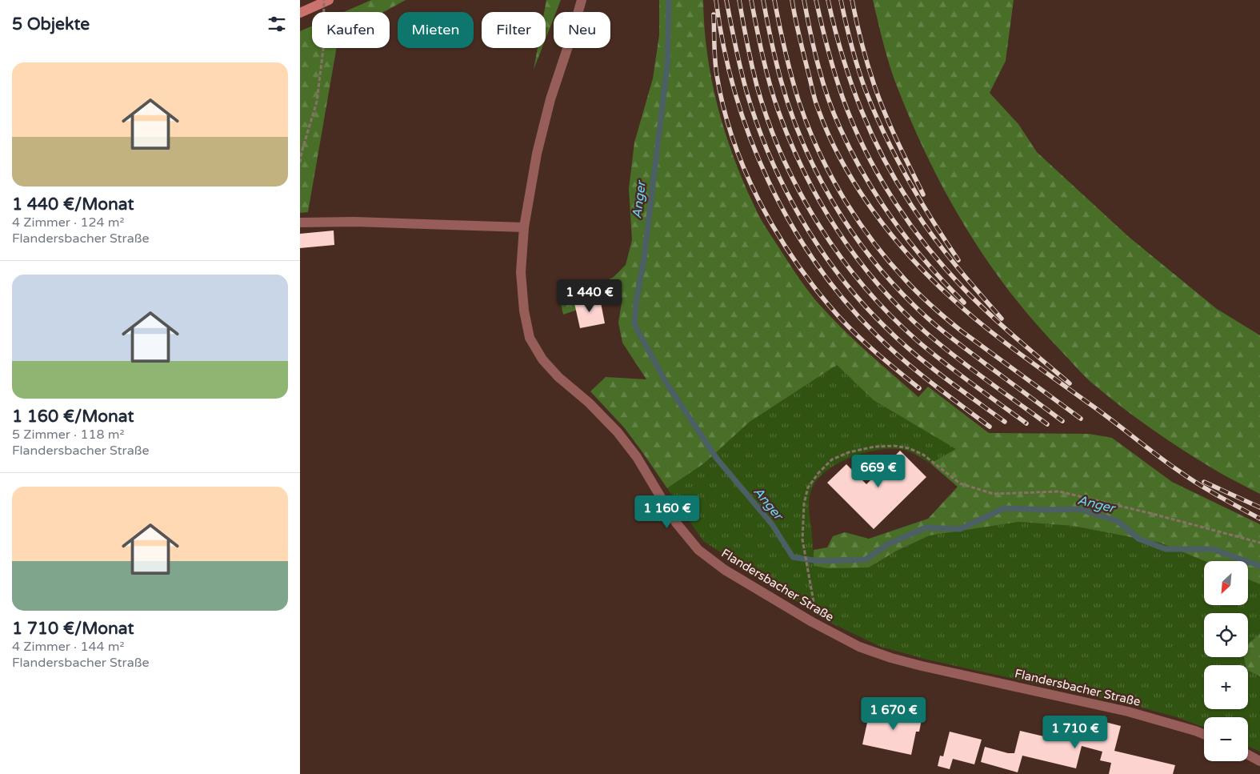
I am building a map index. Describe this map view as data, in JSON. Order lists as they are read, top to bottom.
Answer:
{
  "streets": {
    "street": ["Flandersbacher Straße"]
  },
  "water": ["Anger"],
  "north": "bottom left",
  "page": {
    "heading": "5 Objekte",
    "chip": [
      "Kaufen",
      "Mieten",
      "Filter",
      "Neu"
    ],
    "list": [
      {
        "name": "1 440 €/Monat",
        "note": "4 Zimmer · 124 m² · Flandersbacher Straße"
      },
      {
        "name": "1 160 €/Monat",
        "note": "5 Zimmer · 118 m² · Flandersbacher Straße"
      },
      {
        "name": "1 710 €/Monat",
        "note": "4 Zimmer · 144 m² · Flandersbacher Straße"
      }
    ],
    "price": [
      "1 440 €",
      "669 €",
      "1 160 €",
      "1 670 €",
      "1 710 €"
    ],
    "map_buttons": ["+", "−"]
  }
}
